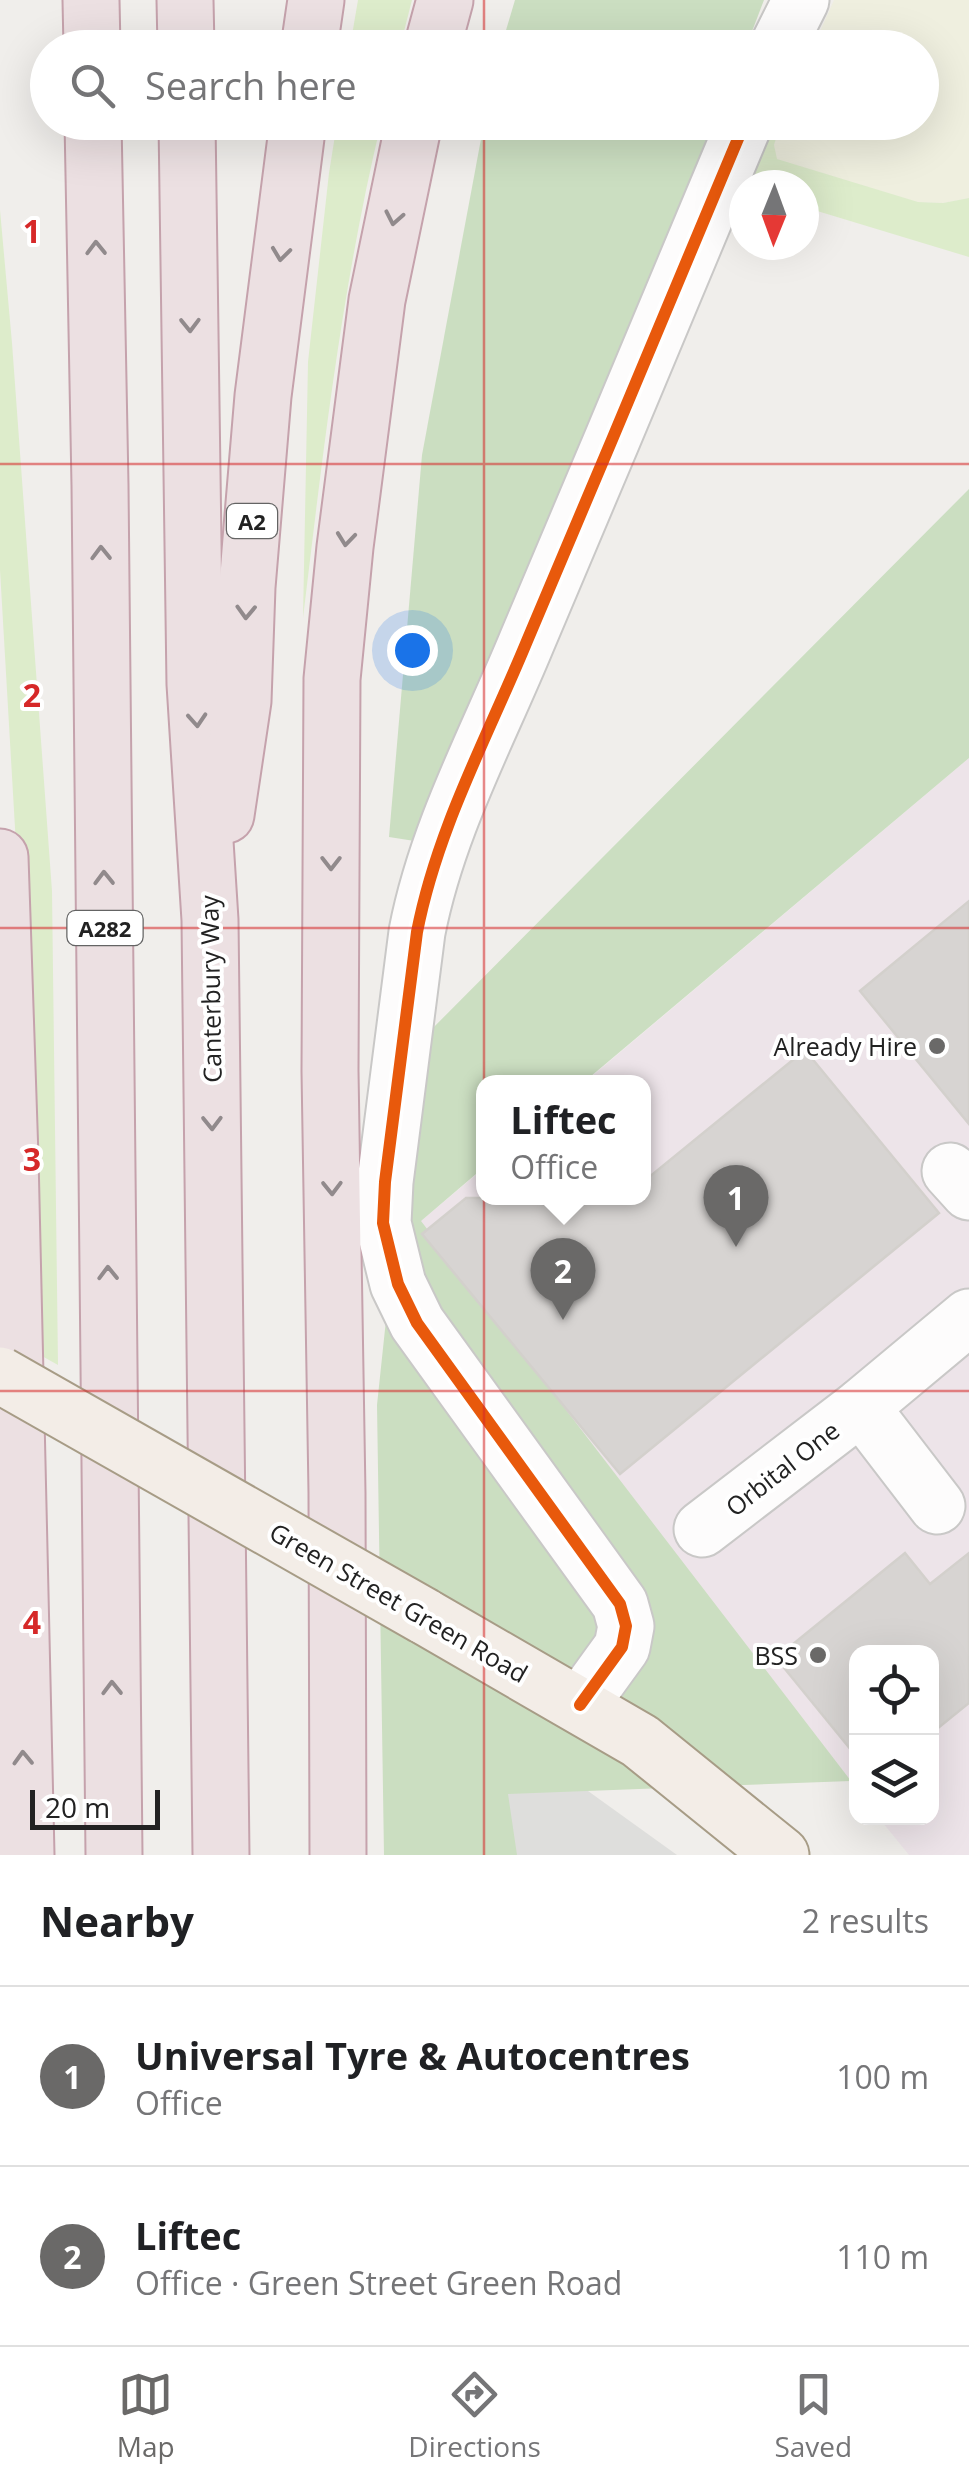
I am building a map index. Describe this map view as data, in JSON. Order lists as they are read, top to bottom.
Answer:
{
  "streets": {
    "highway": ["A2", "A282", "Canterbury Way"],
    "main road": ["Green Street Green Road"],
    "street": ["Orbital One"]
  },
  "crossings": [
    ["A2", "Canterbury Way"]
  ],
  "places": ["Already Hire", "BSS"],
  "scale_bar": "20 m",
  "north": "bottom",
  "page": {
    "search": "Search here",
    "popup": ["Liftec", "Office"],
    "pins": ["1", "2"],
    "scale": "20 m",
    "heading": ["Nearby", "2 results"],
    "list": [
      {
        "mark": "1",
        "name": "Universal Tyre & Autocentres",
        "note": "Office",
        "value": "100 m"
      },
      {
        "mark": "2",
        "name": "Liftec",
        "note": "Office · Green Street Green Road",
        "value": "110 m"
      }
    ],
    "nav": ["Map", "Directions", "Saved"]
  },
  "grid": {
    "rows": [
      "1",
      "2",
      "3",
      "4"
    ]
  }
}
